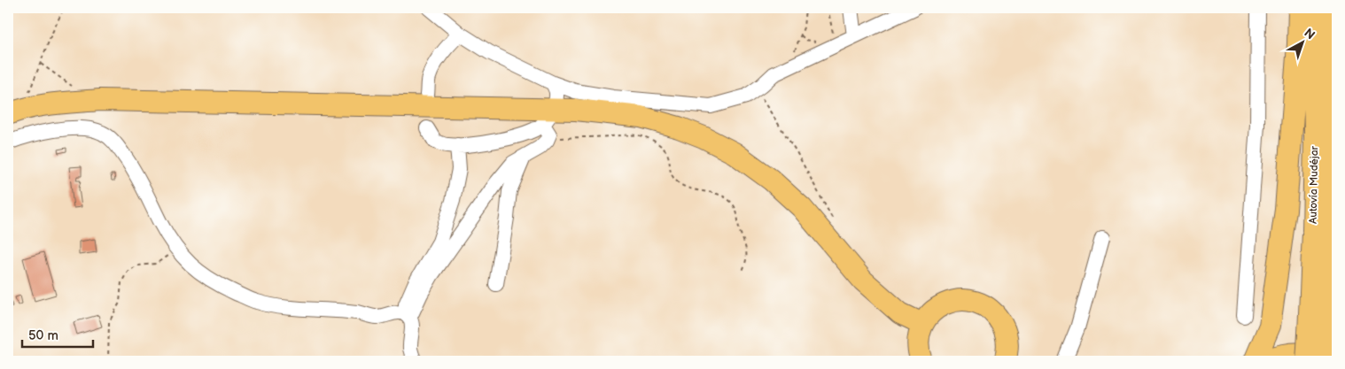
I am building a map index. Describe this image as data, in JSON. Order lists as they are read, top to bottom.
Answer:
{
  "streets": {
    "highway": ["Autovía Mudéjar"]
  },
  "scale_bar": "50 m",
  "north": "top right"
}
